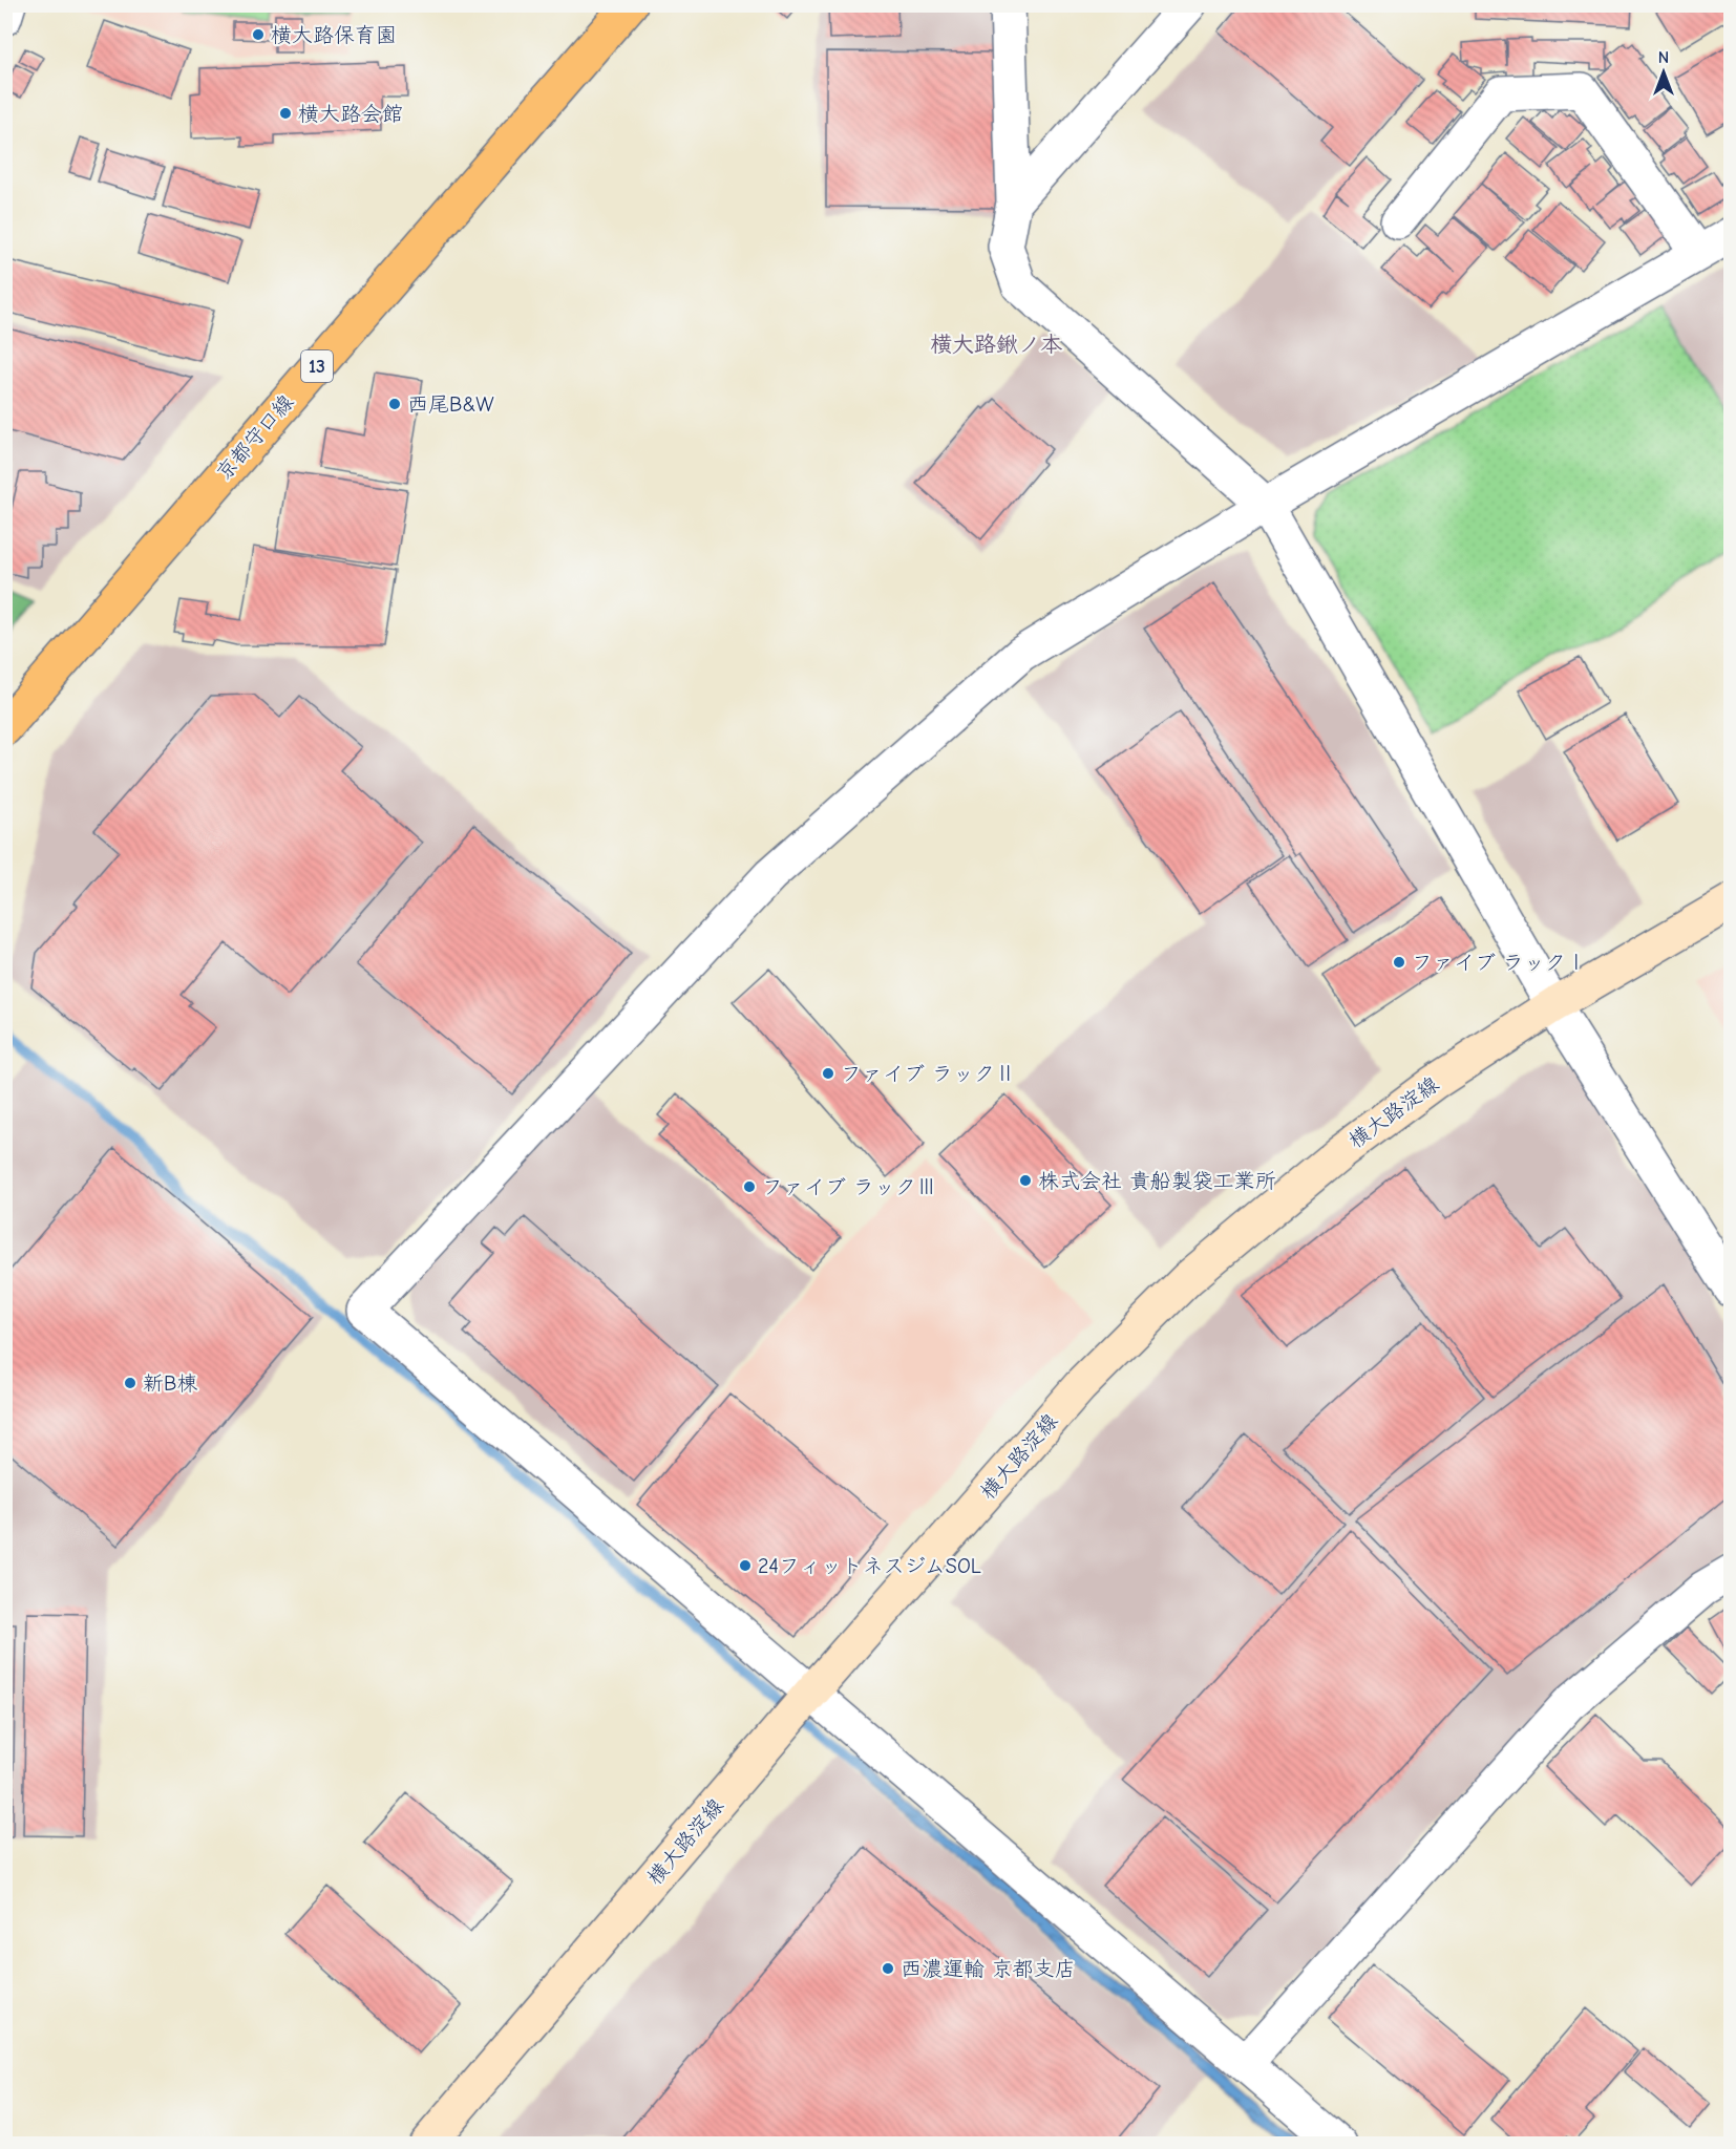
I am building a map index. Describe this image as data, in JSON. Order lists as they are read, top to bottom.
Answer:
{
  "streets": {
    "main road": ["13", "京都守口線"],
    "street": ["横大路淀線"]
  },
  "districts": ["横大路鍬ノ本"],
  "places": [
    "横大路保育園",
    "横大路会館",
    "西尾B&W",
    "ファイブ ラックⅠ",
    "ファイブ ラックⅡ",
    "株式会社 貴船製袋工業所",
    "ファイブ ラックⅢ",
    "新B棟",
    "24フィットネスジムSOL",
    "西濃運輸 京都支店"
  ],
  "north": "top"
}
